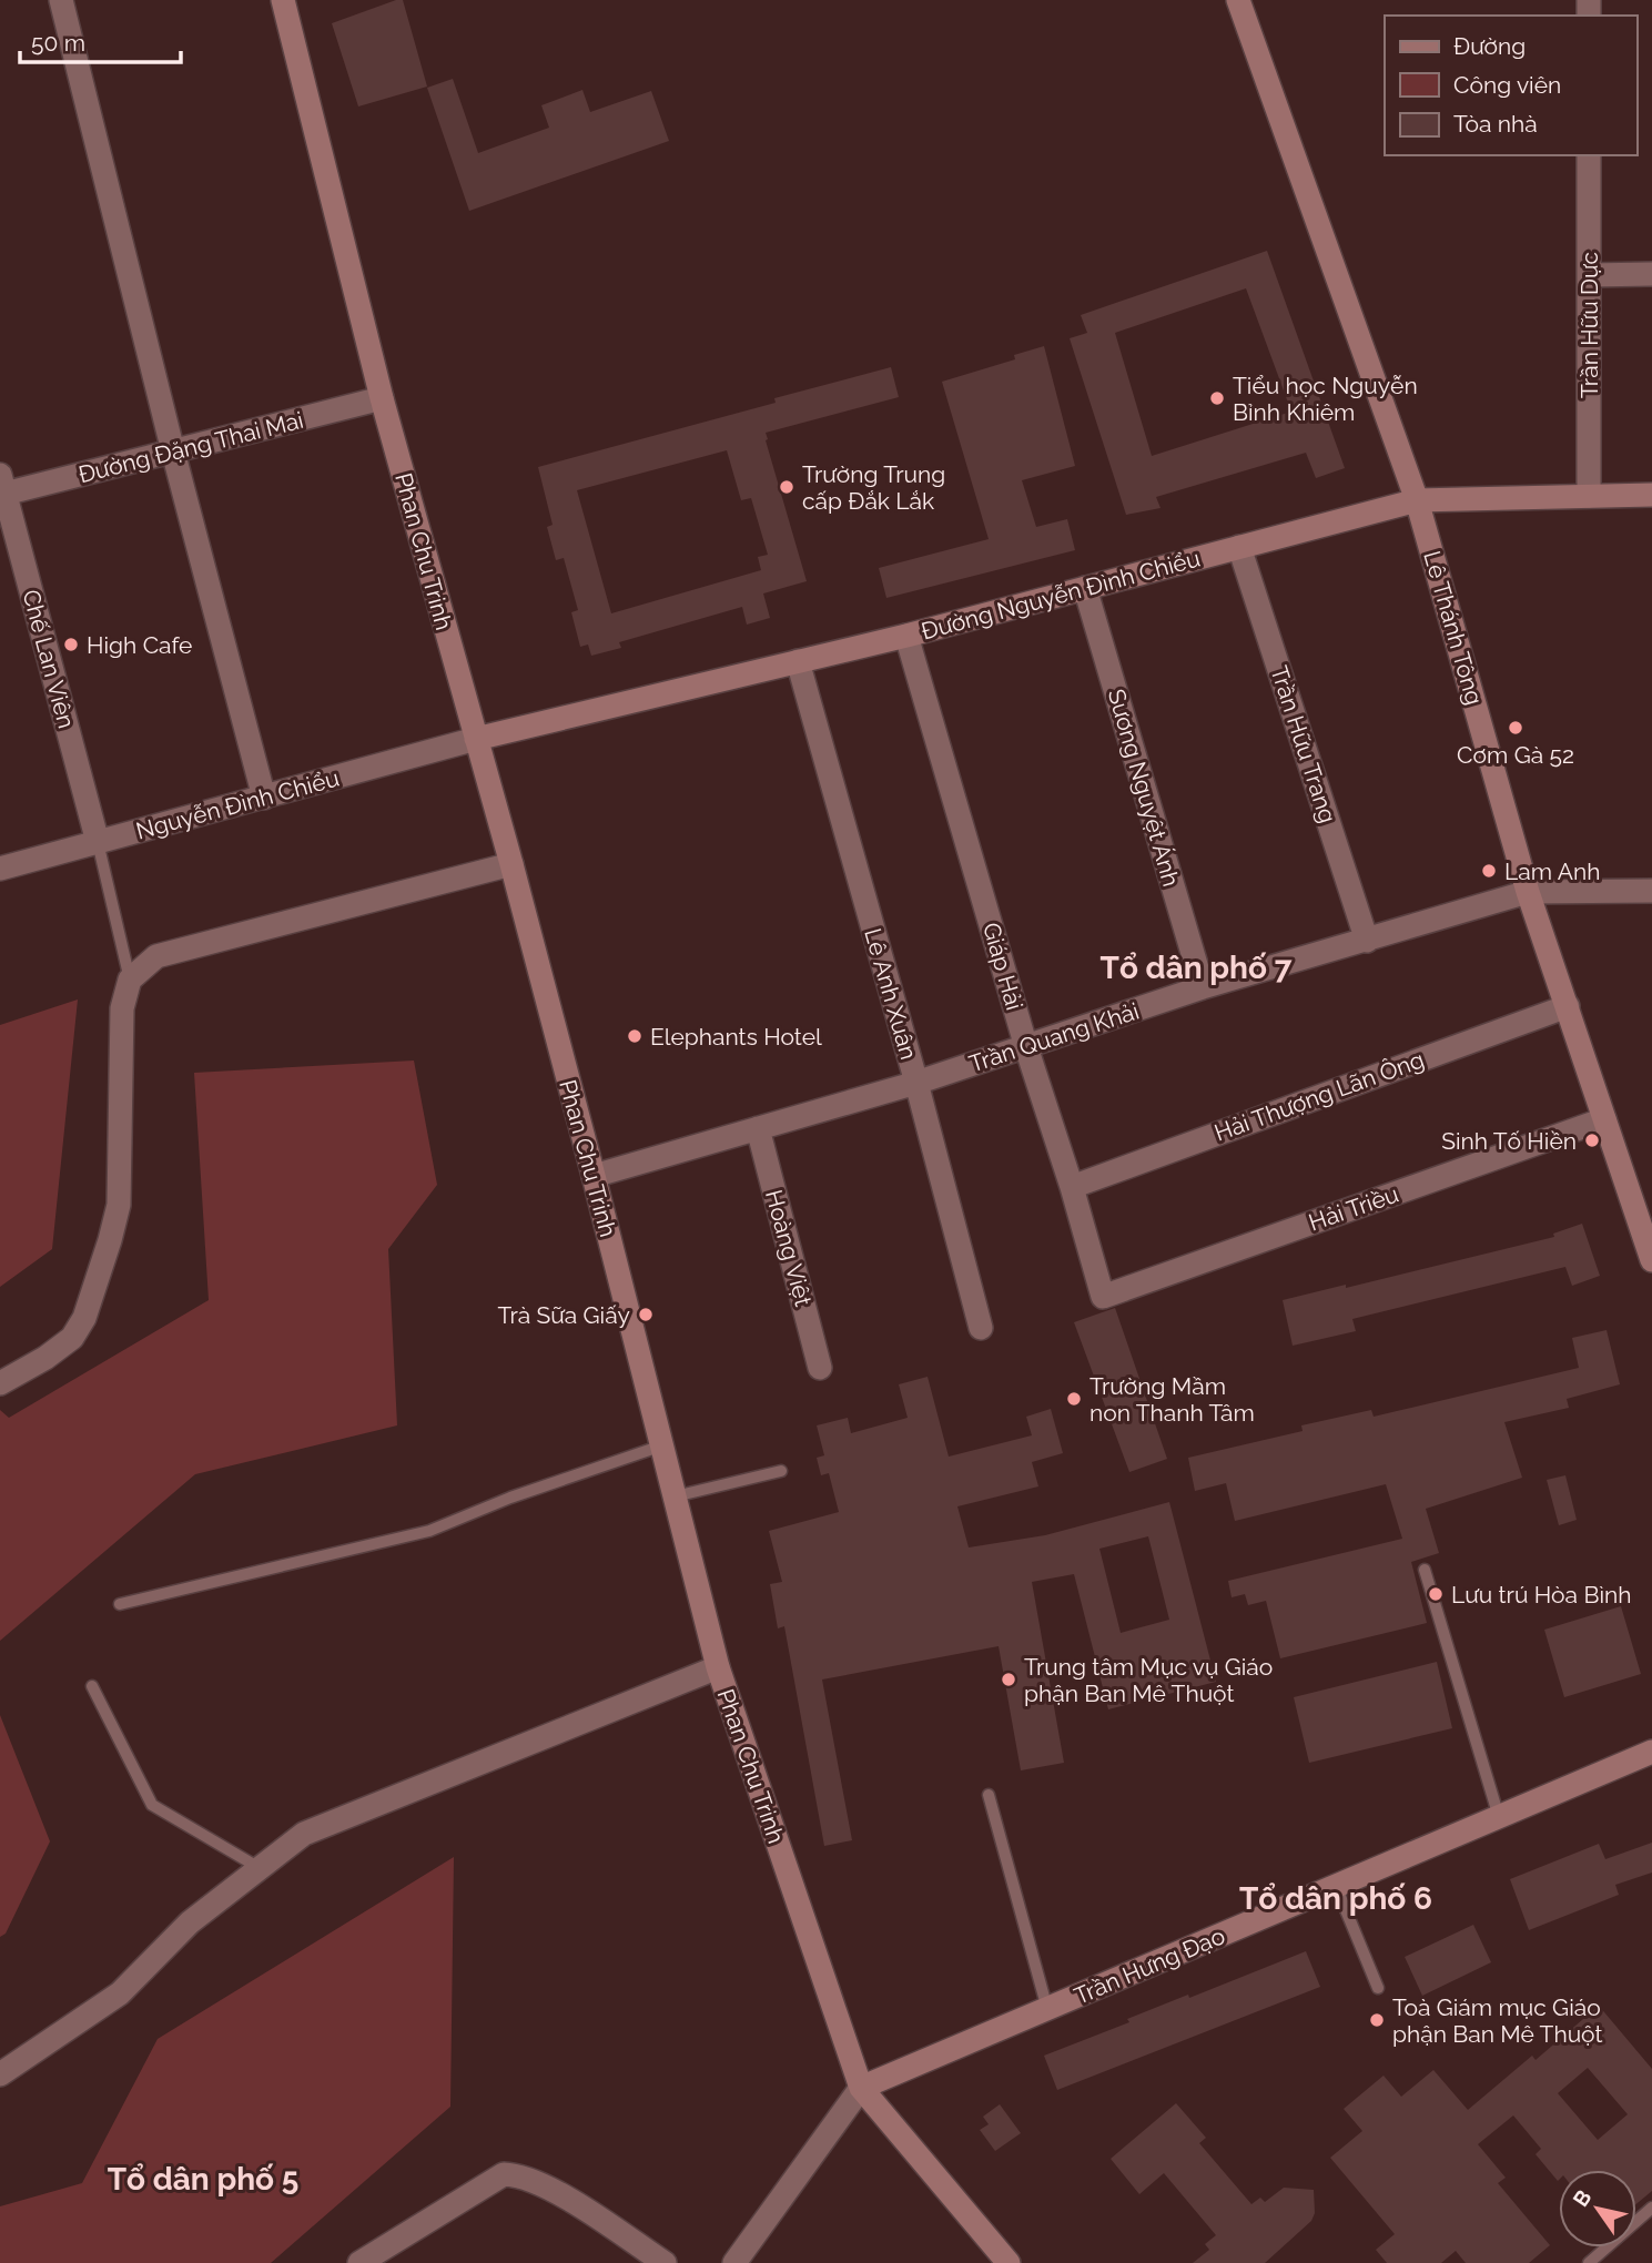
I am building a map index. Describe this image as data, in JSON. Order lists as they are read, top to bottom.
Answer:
{
  "streets": {
    "main road": [
      "Phan Chu Trinh",
      "Đường Nguyễn Đình Chiểu",
      "Lê Thánh Tông",
      "Trần Hưng Đạo"
    ],
    "street": [
      "Trần Hữu Dực",
      "Đường Đặng Thai Mai",
      "Chế Lan Viên",
      "Trần Hữu Trang",
      "Sương Nguyệt Ánh",
      "Nguyễn Đình Chiểu",
      "Giáp Hải",
      "Lê Anh Xuân",
      "Trần Quang Khải",
      "Hải Thượng Lãn Ông",
      "Hải Triều",
      "Hoàng Việt"
    ]
  },
  "crossings": [
    ["Trần Hữu Dực", "Đường Nguyễn Đình Chiểu"],
    ["Đường Đặng Thai Mai", "Phan Chu Trinh"],
    ["Đường Đặng Thai Mai", "Chế Lan Viên"],
    ["Phan Chu Trinh", "Đường Nguyễn Đình Chiểu"],
    ["Phan Chu Trinh", "Nguyễn Đình Chiểu"],
    ["Phan Chu Trinh", "Trần Quang Khải"],
    ["Phan Chu Trinh", "Trần Hưng Đạo"],
    ["Đường Nguyễn Đình Chiểu", "Lê Thánh Tông"],
    ["Đường Nguyễn Đình Chiểu", "Trần Hữu Trang"],
    ["Đường Nguyễn Đình Chiểu", "Sương Nguyệt Ánh"],
    ["Đường Nguyễn Đình Chiểu", "Nguyễn Đình Chiểu"],
    ["Đường Nguyễn Đình Chiểu", "Giáp Hải"],
    ["Đường Nguyễn Đình Chiểu", "Lê Anh Xuân"],
    ["Lê Thánh Tông", "Trần Quang Khải"],
    ["Lê Thánh Tông", "Hải Thượng Lãn Ông"],
    ["Lê Thánh Tông", "Hải Triều"],
    ["Chế Lan Viên", "Nguyễn Đình Chiểu"],
    ["Trần Hữu Trang", "Trần Quang Khải"],
    ["Sương Nguyệt Ánh", "Trần Quang Khải"],
    ["Giáp Hải", "Trần Quang Khải"],
    ["Giáp Hải", "Hải Thượng Lãn Ông"],
    ["Giáp Hải", "Hải Triều"],
    ["Lê Anh Xuân", "Trần Quang Khải"],
    ["Trần Quang Khải", "Hoàng Việt"]
  ],
  "districts": ["Tổ dân phố 7", "Tổ dân phố 6", "Tổ dân phố 5"],
  "places": [
    "Tiểu học Nguyễn Bỉnh Khiêm",
    "Trường Trung cấp Đắk Lắk",
    "High Cafe",
    "Cơm Gà 52",
    "Lam Anh",
    "Elephants Hotel",
    "Sinh Tố Hiền",
    "Trà Sữa Giấy",
    "Trường Mầm non Thanh Tâm",
    "Lưu trú Hòa Bình",
    "Trung tâm Mục vụ Giáo phận Ban Mê Thuột",
    "Toà Giám mục Giáo phận Ban Mê Thuột"
  ],
  "legend": ["Đường", "Công viên", "Tòa nhà"],
  "scale_bar": "50 m",
  "north": "top left"
}
